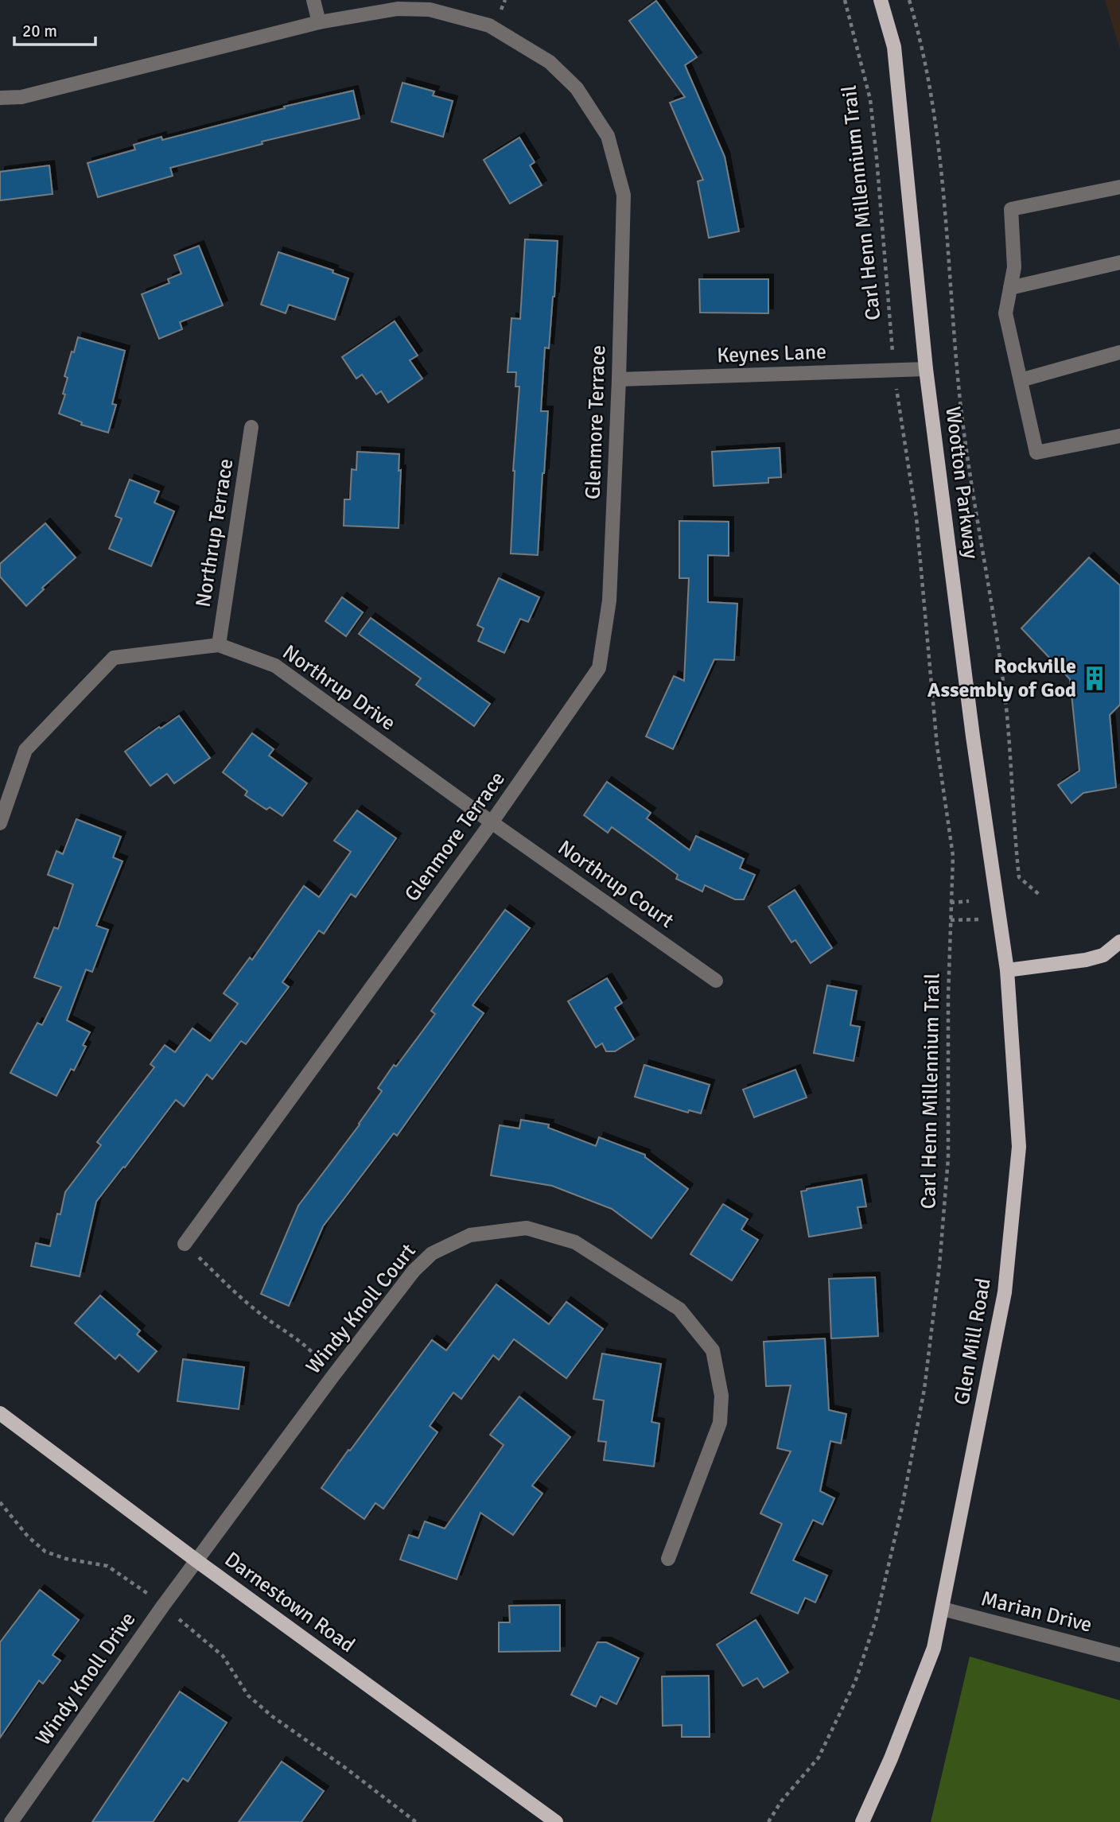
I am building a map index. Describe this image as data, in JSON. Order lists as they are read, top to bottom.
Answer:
{
  "streets": {
    "main road": ["Wootton Parkway", "Glen Mill Road", "Darnestown Road"],
    "street": [
      "Keynes Lane",
      "Glenmore Terrace",
      "Northrup Terrace",
      "Northrup Drive",
      "Northrup Court",
      "Windy Knoll Court",
      "Marian Drive",
      "Windy Knoll Drive"
    ],
    "path": ["Carl Henn Millennium Trail"]
  },
  "crossings": [
    ["Keynes Lane", "Glenmore Terrace"],
    ["Keynes Lane", "Wootton Parkway"],
    ["Glenmore Terrace", "Northrup Drive"],
    ["Glenmore Terrace", "Northrup Court"],
    ["Wootton Parkway", "Glen Mill Road"],
    ["Northrup Terrace", "Northrup Drive"],
    ["Northrup Drive", "Northrup Court"],
    ["Windy Knoll Court", "Darnestown Road"],
    ["Windy Knoll Court", "Windy Knoll Drive"],
    ["Glen Mill Road", "Marian Drive"],
    ["Darnestown Road", "Windy Knoll Drive"]
  ],
  "places": {
    "building": ["Rockville Assembly of God"]
  },
  "scale_bar": "20 m"
}
